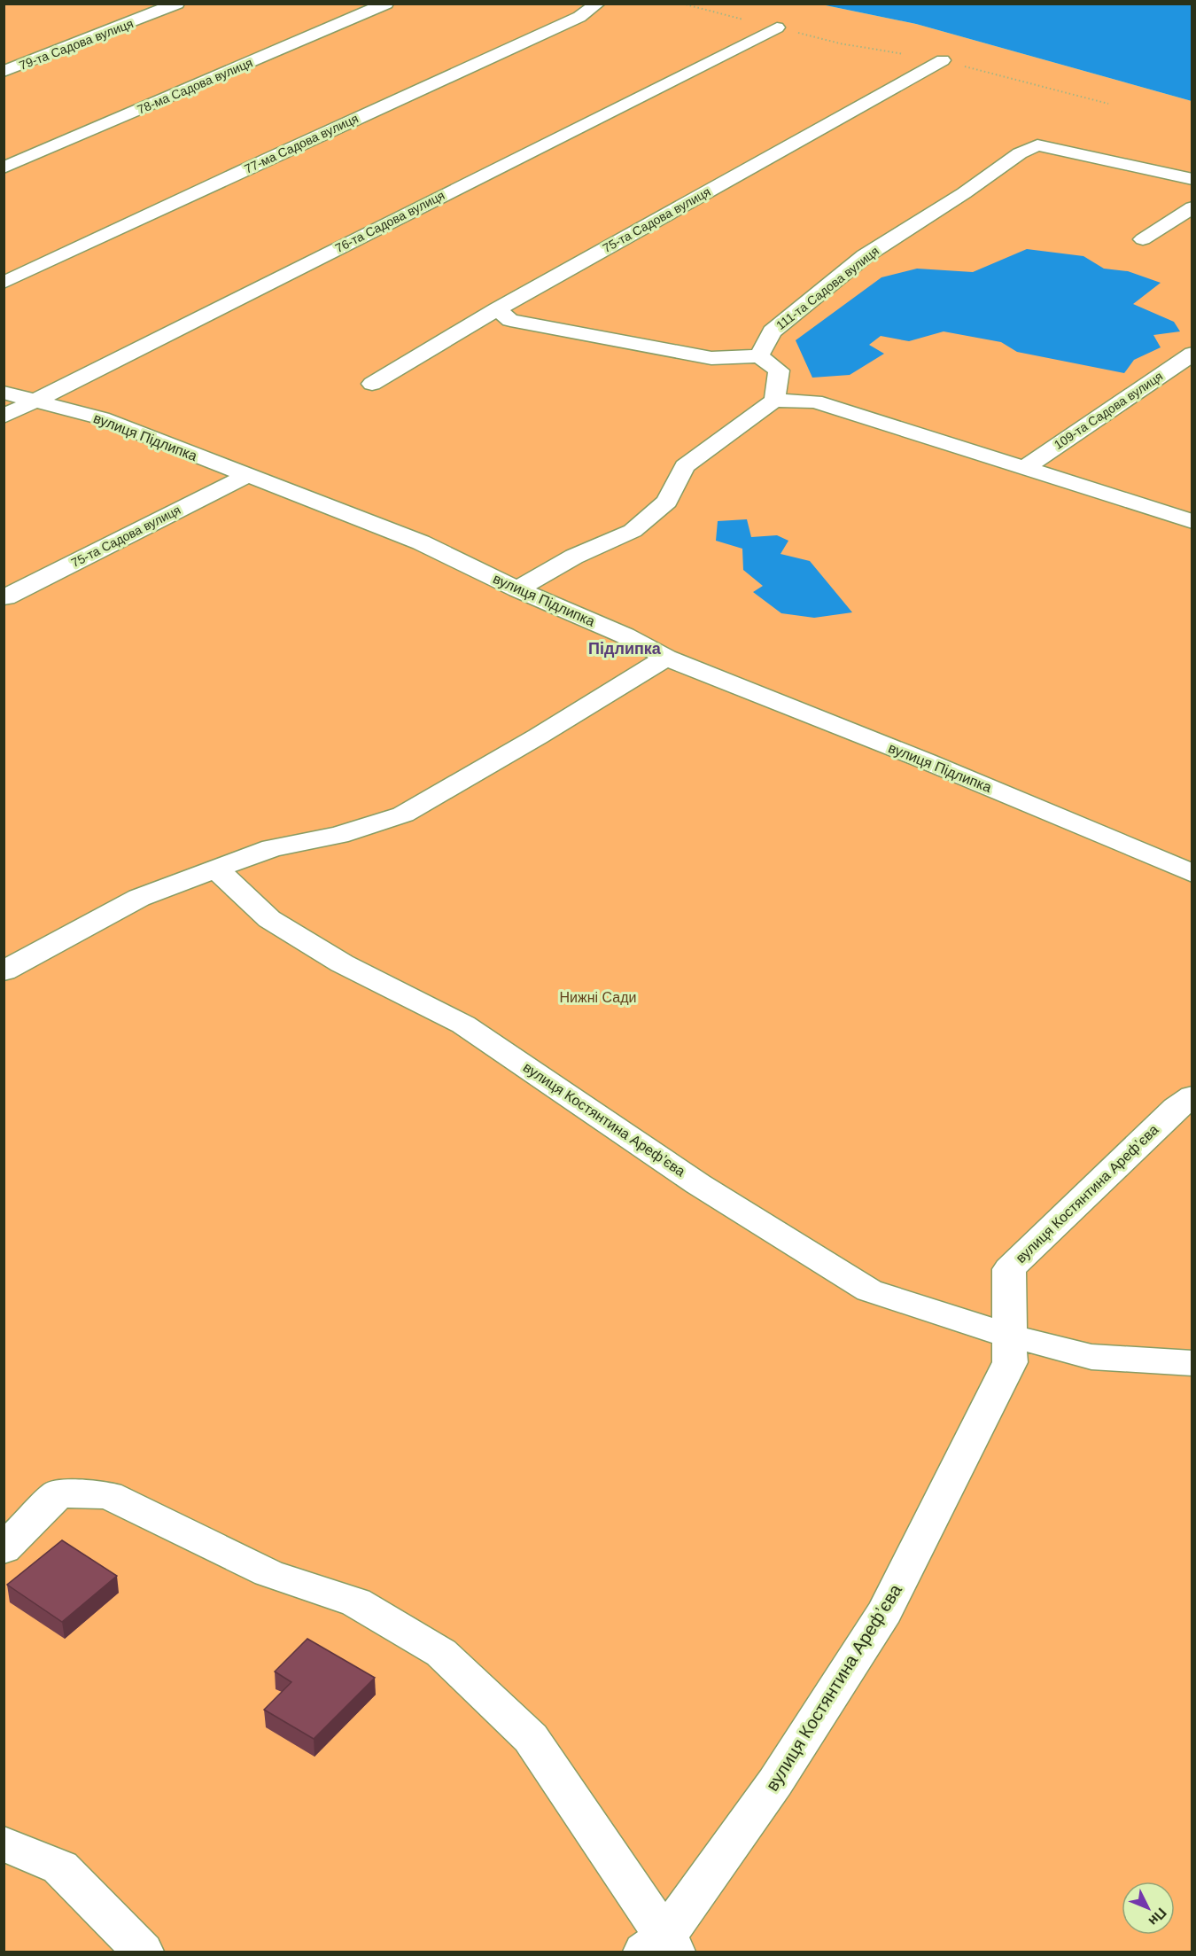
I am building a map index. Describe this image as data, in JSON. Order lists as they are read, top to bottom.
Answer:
{
  "streets": {
    "street": [
      "79-та Садова вулиця",
      "78-ма Садова вулиця",
      "77-ма Садова вулиця",
      "75-та Садова вулиця",
      "76-та Садова вулиця",
      "111-та Садова вулиця",
      "109-та Садова вулиця",
      "вулиця Підлипка",
      "вулиця Костянтина Арефʼєва"
    ]
  },
  "crossings": [
    ["75-та Садова вулиця", "вулиця Підлипка"],
    ["76-та Садова вулиця", "вулиця Підлипка"]
  ],
  "districts": ["Підлипка"],
  "parks": ["Нижні Сади"],
  "north": "bottom right"
}
